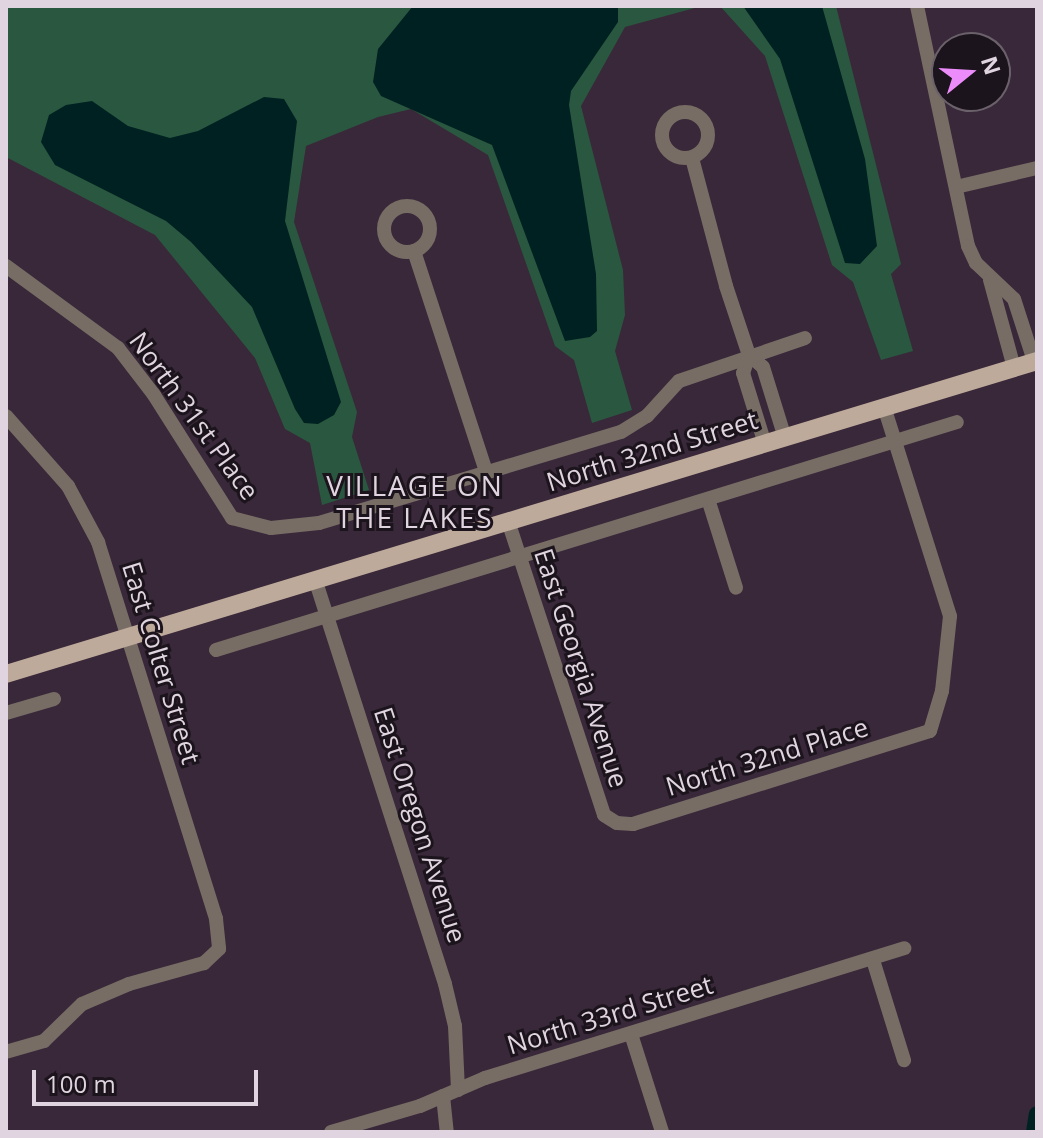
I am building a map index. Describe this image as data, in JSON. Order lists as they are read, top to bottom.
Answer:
{
  "streets": {
    "main road": ["North 32nd Street"],
    "street": [
      "North 31st Place",
      "East Colter Street",
      "East Georgia Avenue",
      "North 32nd Place",
      "East Oregon Avenue",
      "North 33rd Street"
    ]
  },
  "crossings": [
    ["North 32nd Street", "East Colter Street"],
    ["North 32nd Street", "East Georgia Avenue"],
    ["North 32nd Street", "East Oregon Avenue"],
    ["East Georgia Avenue", "North 32nd Place"],
    ["East Oregon Avenue", "North 33rd Street"]
  ],
  "districts": ["VILLAGE ON THE LAKES"],
  "scale_bar": "100 m",
  "north": "right"
}
